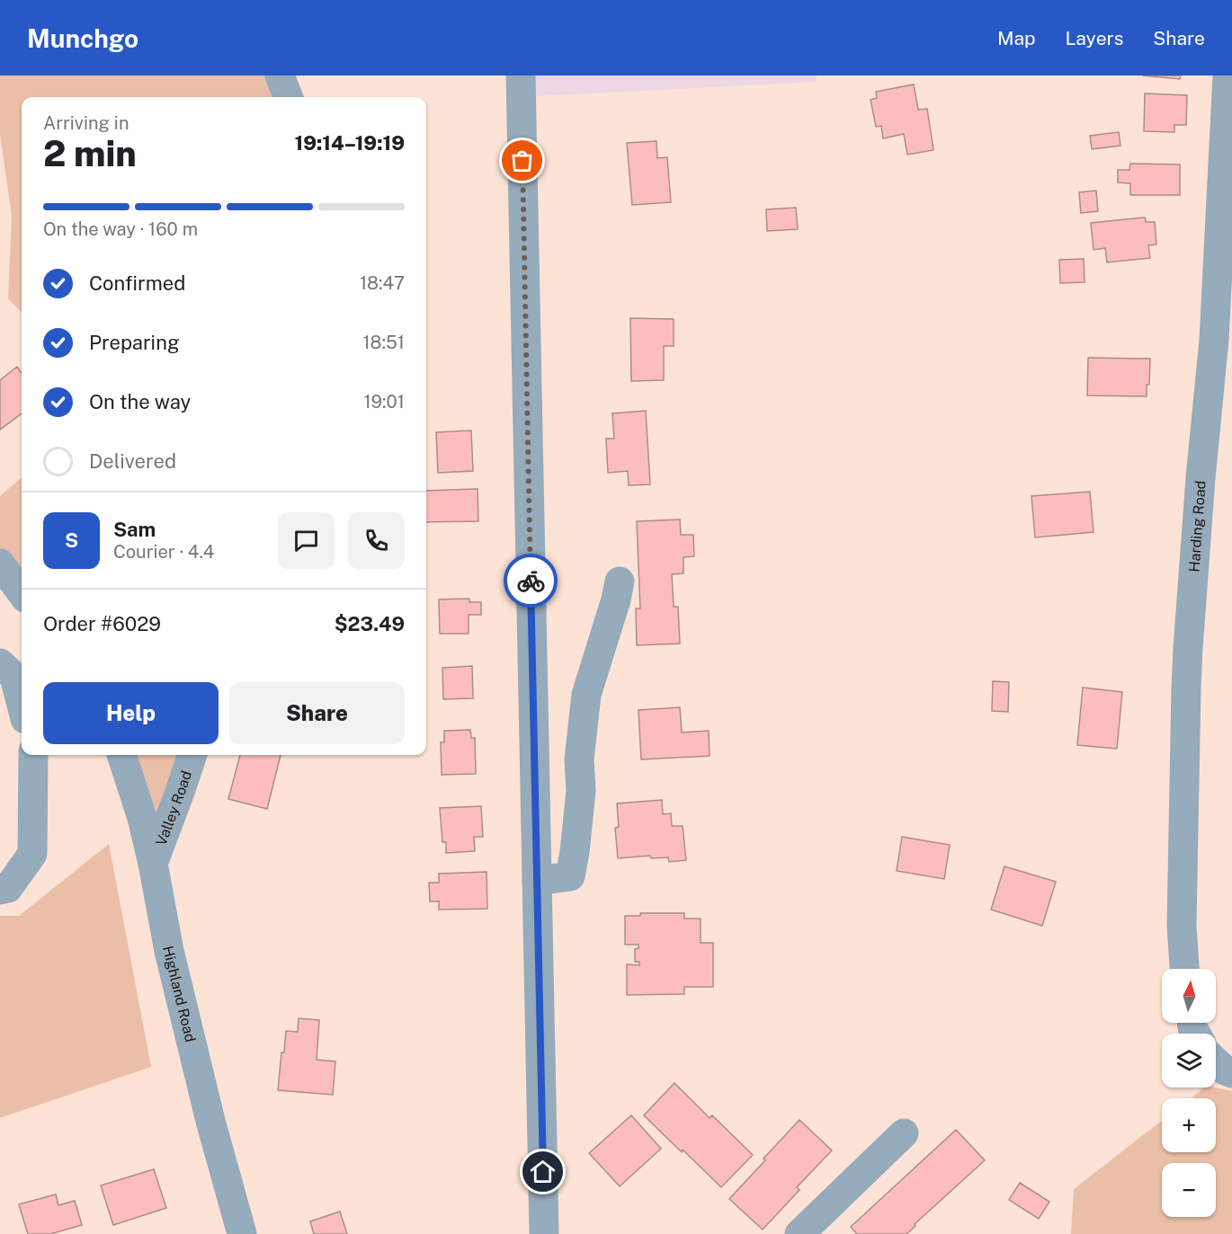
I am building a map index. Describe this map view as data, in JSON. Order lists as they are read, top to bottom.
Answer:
{
  "streets": {
    "street": ["Harding Road", "Valley Road", "Highland Road"]
  },
  "crossings": [
    ["Valley Road", "Highland Road"]
  ],
  "north": "top",
  "page": {
    "header": "Munchgo",
    "nav": ["Map", "Layers", "Share"],
    "heading": ["2 min", "Arriving in", "19:14–19:19"],
    "panel": [
      "Sam",
      "Courier · 4.4",
      "Order #6029",
      "$23.49"
    ],
    "bar": "On the way · 160 m",
    "list": [
      ["Confirmed", "18:47"],
      ["Preparing", "18:51"],
      ["On the way", "19:01"],
      "Delivered"
    ],
    "round": "S",
    "buttons": ["Help", "Share"],
    "map_buttons": ["+", "−"]
  }
}
